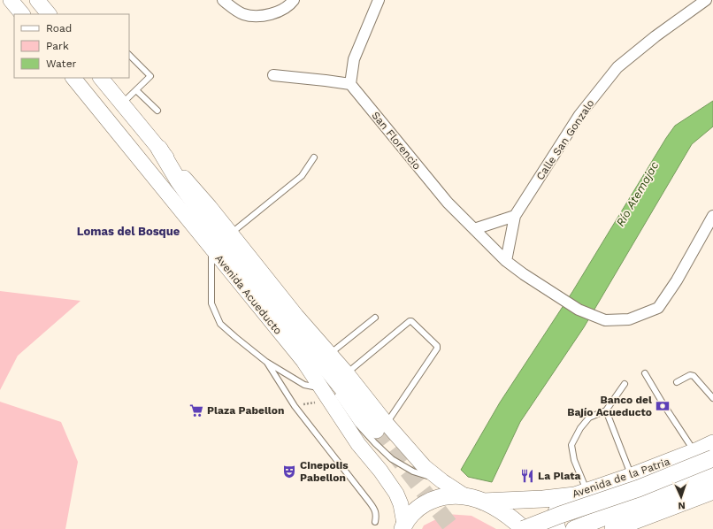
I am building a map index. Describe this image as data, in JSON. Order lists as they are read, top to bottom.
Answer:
{
  "streets": {
    "main road": ["Avenida Acueducto", "Avenida de la Patria"],
    "street": ["Calle San Gonzalo", "San Florencio"]
  },
  "crossings": [
    ["Calle San Gonzalo", "San Florencio"]
  ],
  "districts": ["Lomas del Bosque"],
  "water": ["Río Atemajac"],
  "places": {
    "bank": ["Banco del Bajío Acueducto"],
    "supermarket": ["Plaza Pabellon"],
    "theatre": ["Cinepolis Pabellon"],
    "restaurant": ["La Plata"]
  },
  "legend": ["Road", "Park", "Water"],
  "north": "bottom"
}
